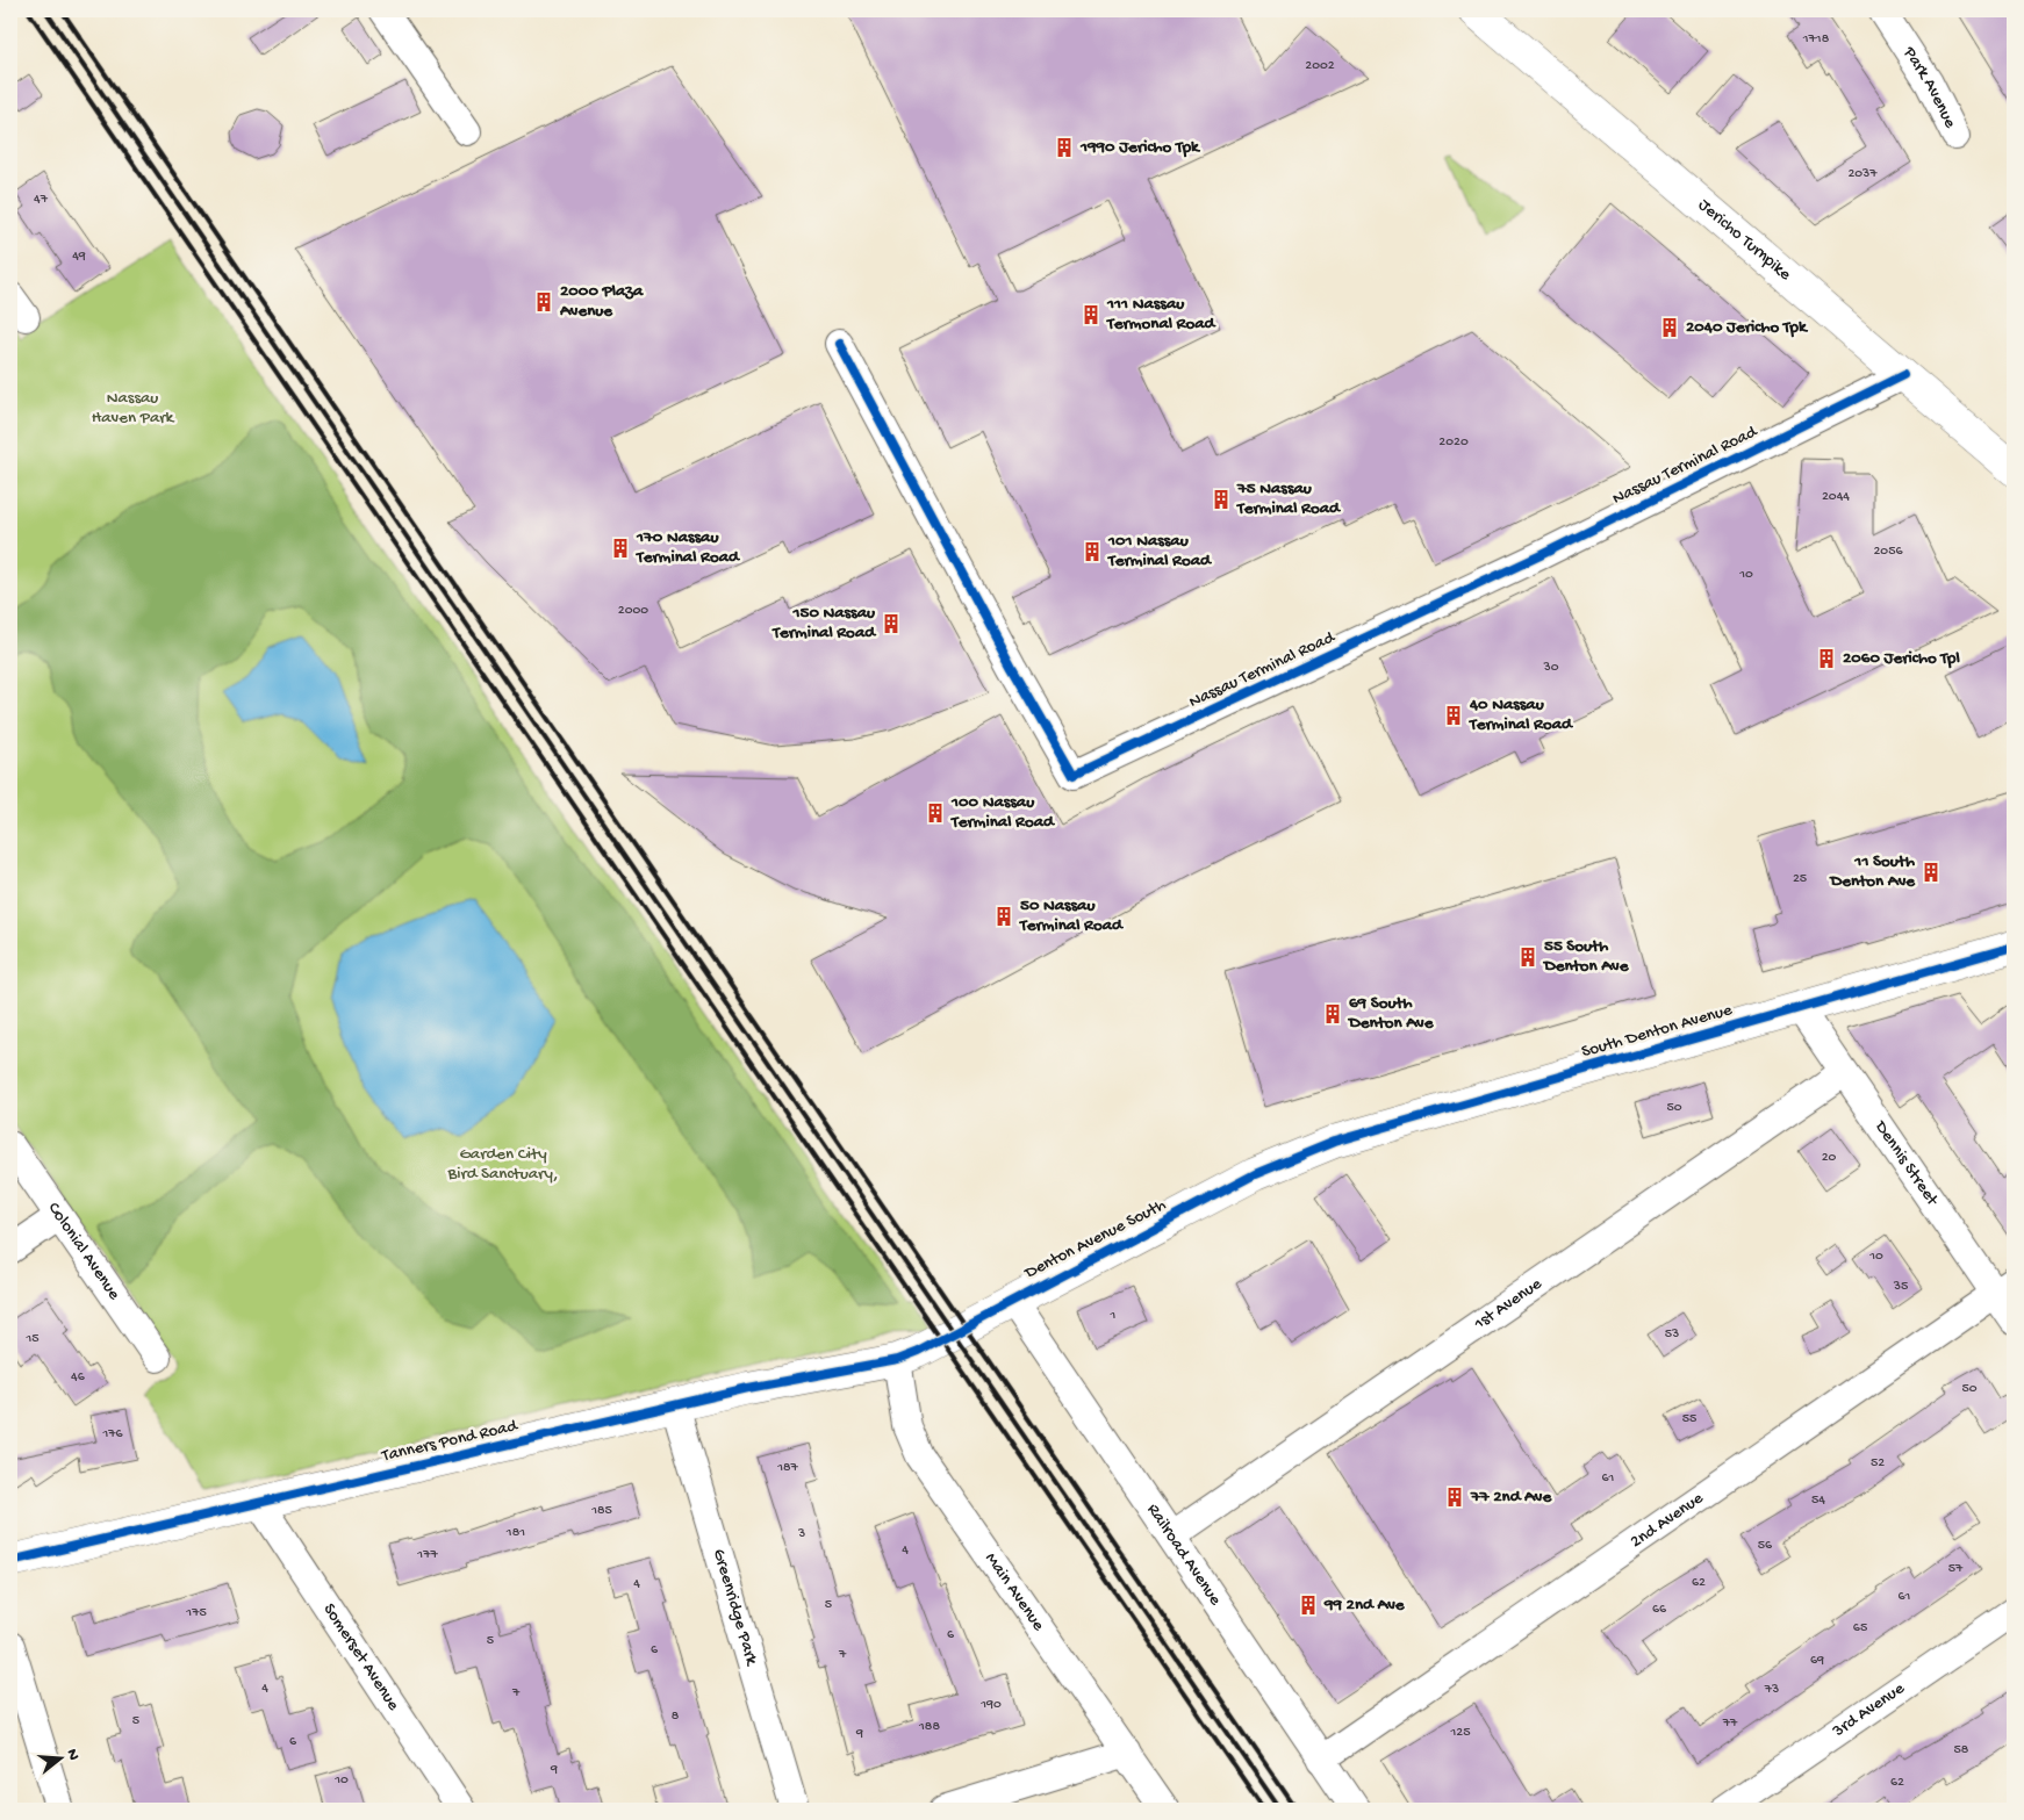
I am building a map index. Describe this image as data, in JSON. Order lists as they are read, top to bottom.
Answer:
{
  "streets": {
    "street": [
      "Park Avenue",
      "Jericho Turnpike",
      "Nassau Terminal Road",
      "South Denton Avenue",
      "Dennis Street",
      "Denton Avenue South",
      "Colonial Avenue",
      "1st Avenue",
      "Tanners Pond Road",
      "2nd Avenue",
      "Railroad Avenue",
      "Main Avenue",
      "Greenridge Park",
      "Somerset Avenue",
      "3rd Avenue"
    ]
  },
  "crossings": [
    ["Jericho Turnpike", "Nassau Terminal Road"],
    ["South Denton Avenue", "Dennis Street"],
    ["South Denton Avenue", "Denton Avenue South"],
    ["Dennis Street", "1st Avenue"],
    ["Dennis Street", "2nd Avenue"],
    ["Denton Avenue South", "Tanners Pond Road"],
    ["Denton Avenue South", "Railroad Avenue"],
    ["Denton Avenue South", "Main Avenue"],
    ["1st Avenue", "Railroad Avenue"],
    ["Tanners Pond Road", "Main Avenue"],
    ["Tanners Pond Road", "Greenridge Park"],
    ["Tanners Pond Road", "Somerset Avenue"],
    ["2nd Avenue", "Railroad Avenue"]
  ],
  "parks": ["Nassau Haven Park", "Garden City Bird Sanctuary,"],
  "places": {
    "building": [
      "1990 Jericho Tpk",
      "2000 Plaza Avenue",
      "111 Nassau Termonal Road",
      "2040 Jericho Tpk",
      "75 Nassau Terminal Road",
      "170 Nassau Terminal Road",
      "101 Nassau Terminal Road",
      "150 Nassau Terminal Road",
      "2060 Jericho Tpl",
      "40 Nassau Terminal Road",
      "100 Nassau Terminal Road",
      "11 South Denton Ave",
      "50 Nassau Terminal Road",
      "55 South Denton Ave",
      "69 South Denton Ave",
      "77 2nd Ave",
      "99 2nd Ave"
    ]
  },
  "house_numbers": [
    "1718",
    "2002",
    "2037",
    "47",
    "49",
    "2020",
    "2044",
    "2056",
    "10",
    "2000",
    "30",
    "25",
    "50",
    "20",
    "10",
    "35",
    "1",
    "53",
    "15",
    "46",
    "50",
    "55",
    "176",
    "52",
    "187",
    "61",
    "54",
    "185",
    "181",
    "3",
    "56",
    "4",
    "177",
    "57",
    "62",
    "4",
    "61",
    "5",
    "66",
    "175",
    "65",
    "6",
    "5",
    "6",
    "7",
    "69",
    "4",
    "73",
    "7",
    "190",
    "8",
    "5",
    "77",
    "188",
    "125",
    "9",
    "6",
    "58",
    "9",
    "10",
    "62"
  ],
  "north": "right"
}
